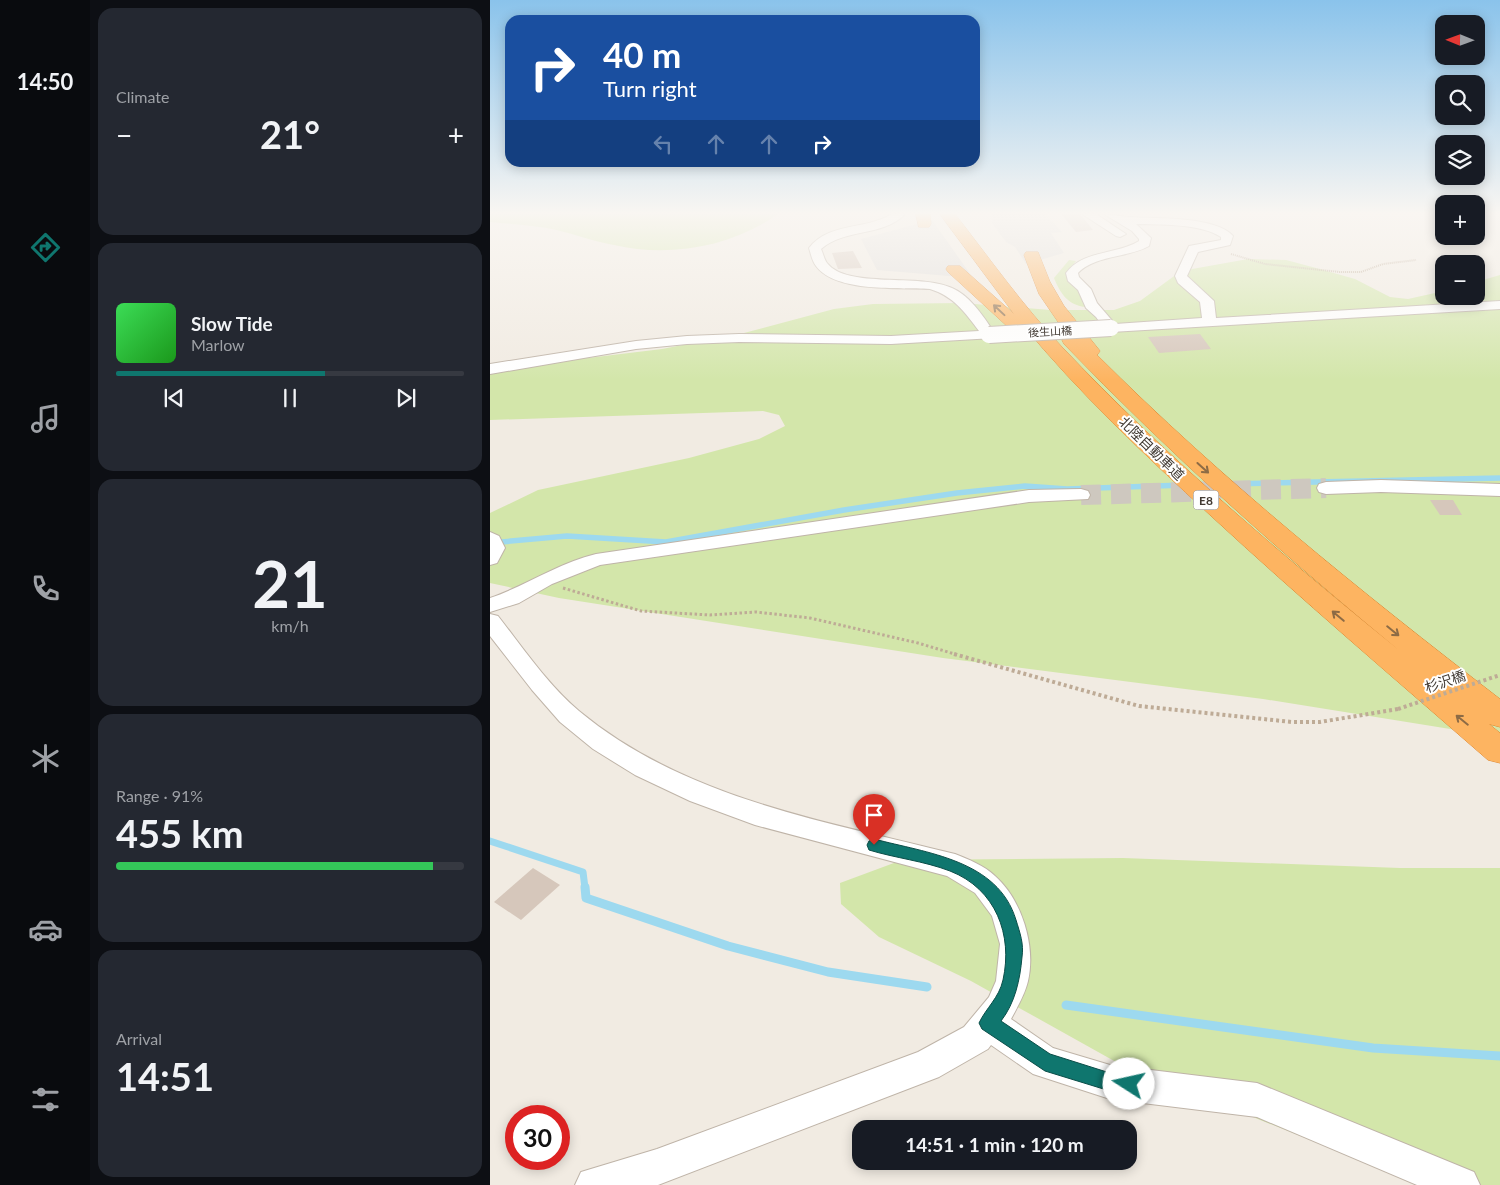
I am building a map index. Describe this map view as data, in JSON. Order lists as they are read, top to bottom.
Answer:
{
  "streets": {
    "highway": ["北陸自動車道", "E8"],
    "street": ["後生山橋"],
    "path": ["杉沢橋"]
  },
  "north": "left",
  "page": {
    "tabs": "14:50",
    "tile": [
      "Climate",
      ["21", "km/h"],
      ["Range · 91%", "455 km"],
      ["Arrival", "14:51"]
    ],
    "map_buttons": ["+", "−"],
    "turn": ["40 m", "Turn right"],
    "heat": ["−", "21°", "+"],
    "song": ["Slow Tide", "Marlow"],
    "limit": "30",
    "trip": "14:51 · 1 min · 120 m"
  }
}
